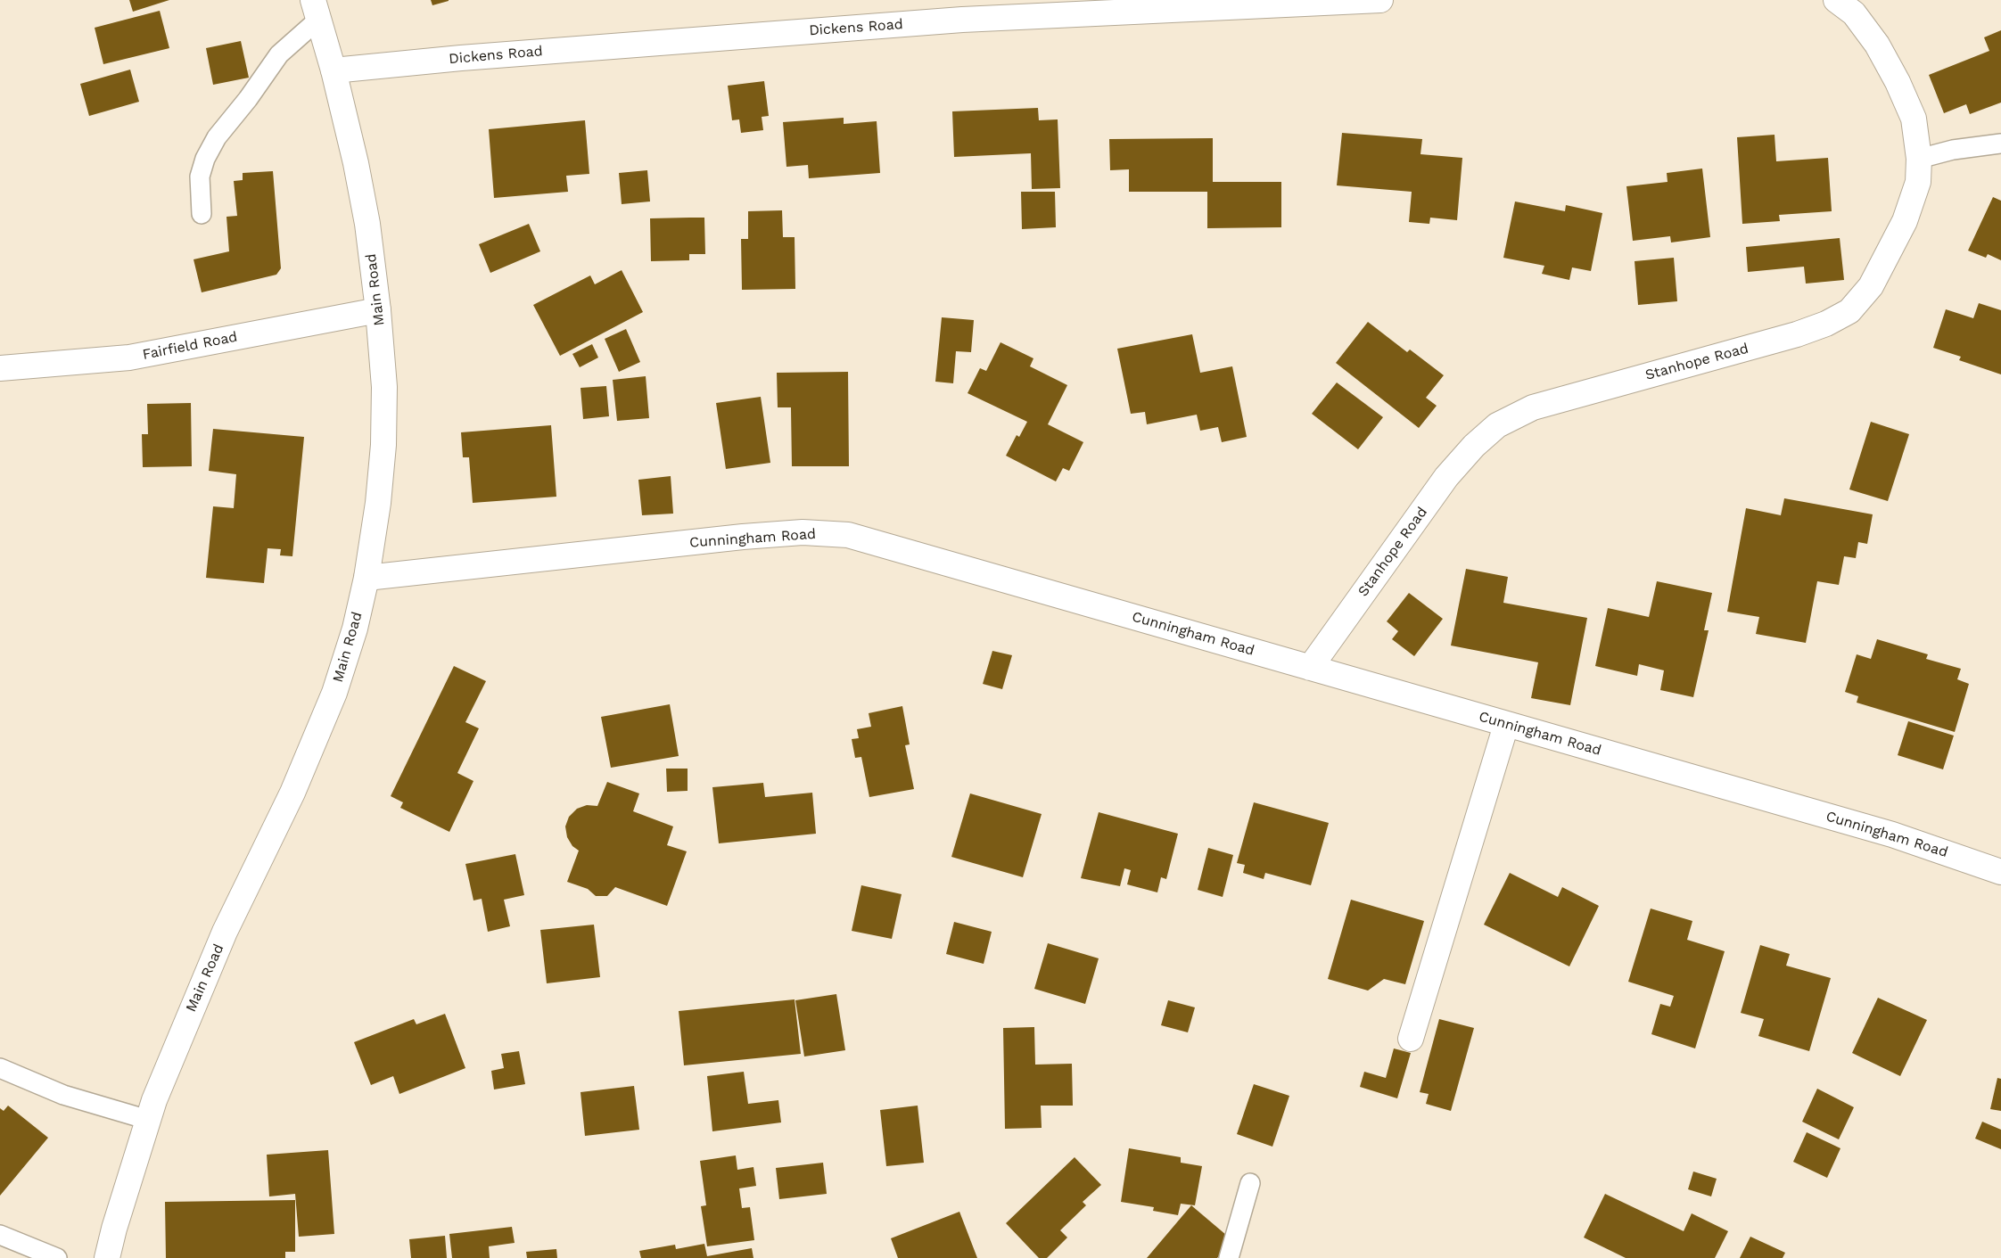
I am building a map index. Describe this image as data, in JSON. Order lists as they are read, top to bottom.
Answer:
{
  "streets": {
    "street": [
      "Dickens Road",
      "Main Road",
      "Fairfield Road",
      "Stanhope Road",
      "Cunningham Road"
    ]
  },
  "crossings": [
    ["Dickens Road", "Main Road"],
    ["Main Road", "Fairfield Road"],
    ["Main Road", "Cunningham Road"],
    ["Stanhope Road", "Cunningham Road"]
  ]
}
